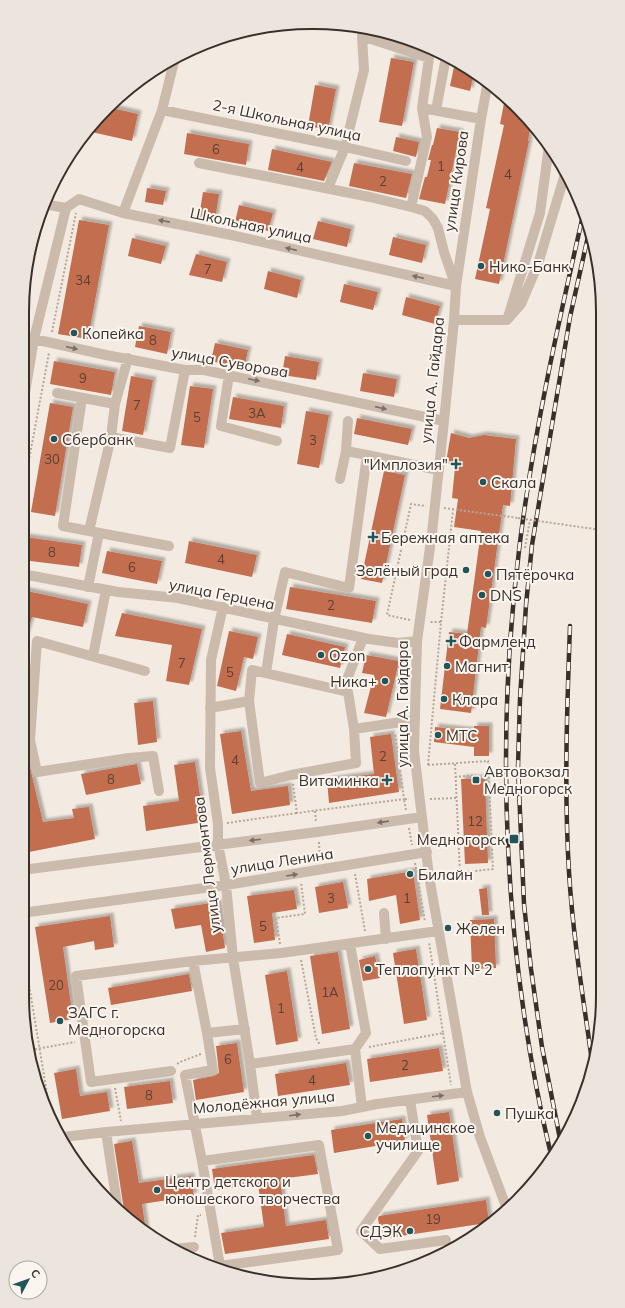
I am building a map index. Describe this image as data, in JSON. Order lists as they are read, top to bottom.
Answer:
{
  "streets": {
    "street": [
      "2-я Школьная улица",
      "улица Кирова",
      "Школьная улица",
      "улица Суворова",
      "улица А. Гайдара",
      "улица Герцена",
      "улица Ленина",
      "улица Лермонтова",
      "Молодёжная улица"
    ]
  },
  "crossings": [
    ["улица Кирова", "Школьная улица"],
    ["улица Кирова", "улица А. Гайдара"],
    ["Школьная улица", "улица А. Гайдара"],
    ["улица Суворова", "улица А. Гайдара"],
    ["улица А. Гайдара", "улица Герцена"],
    ["улица А. Гайдара", "улица Ленина"],
    ["улица А. Гайдара", "Молодёжная улица"],
    ["улица Герцена", "улица Лермонтова"],
    ["улица Ленина", "улица Лермонтова"],
    ["улица Лермонтова", "Молодёжная улица"]
  ],
  "places": {
    "other": [
      "Нико-Банк",
      "Копейка",
      "Сбербанк",
      "Скала",
      "Зелёный град",
      "Пятёрочка",
      "DNS",
      "Ozon",
      "Магнит",
      "Ника+",
      "Клара",
      "МТС",
      "Билайн",
      "Желен",
      "Теплопункт № 2",
      "ЗАГС г. Медногорска",
      "Пушка",
      "Медицинское училище",
      "Центр детского и юношеского творчества",
      "СДЭК"
    ],
    "health": [
      "\"Имплозия\"",
      "Бережная аптека",
      "Фармленд",
      "Витаминка"
    ],
    "transit": ["Автовокзал Медногорск", "Медногорск"]
  },
  "house_numbers": [
    "6",
    "1",
    "4",
    "4",
    "2",
    "7",
    "34",
    "8",
    "9",
    "7",
    "3А",
    "5",
    "3",
    "30",
    "8",
    "4",
    "6",
    "2",
    "7",
    "5",
    "2",
    "4",
    "8",
    "12",
    "3",
    "1",
    "5",
    "20",
    "1А",
    "1",
    "6",
    "2",
    "4",
    "8",
    "19"
  ],
  "north": "top right"
}
